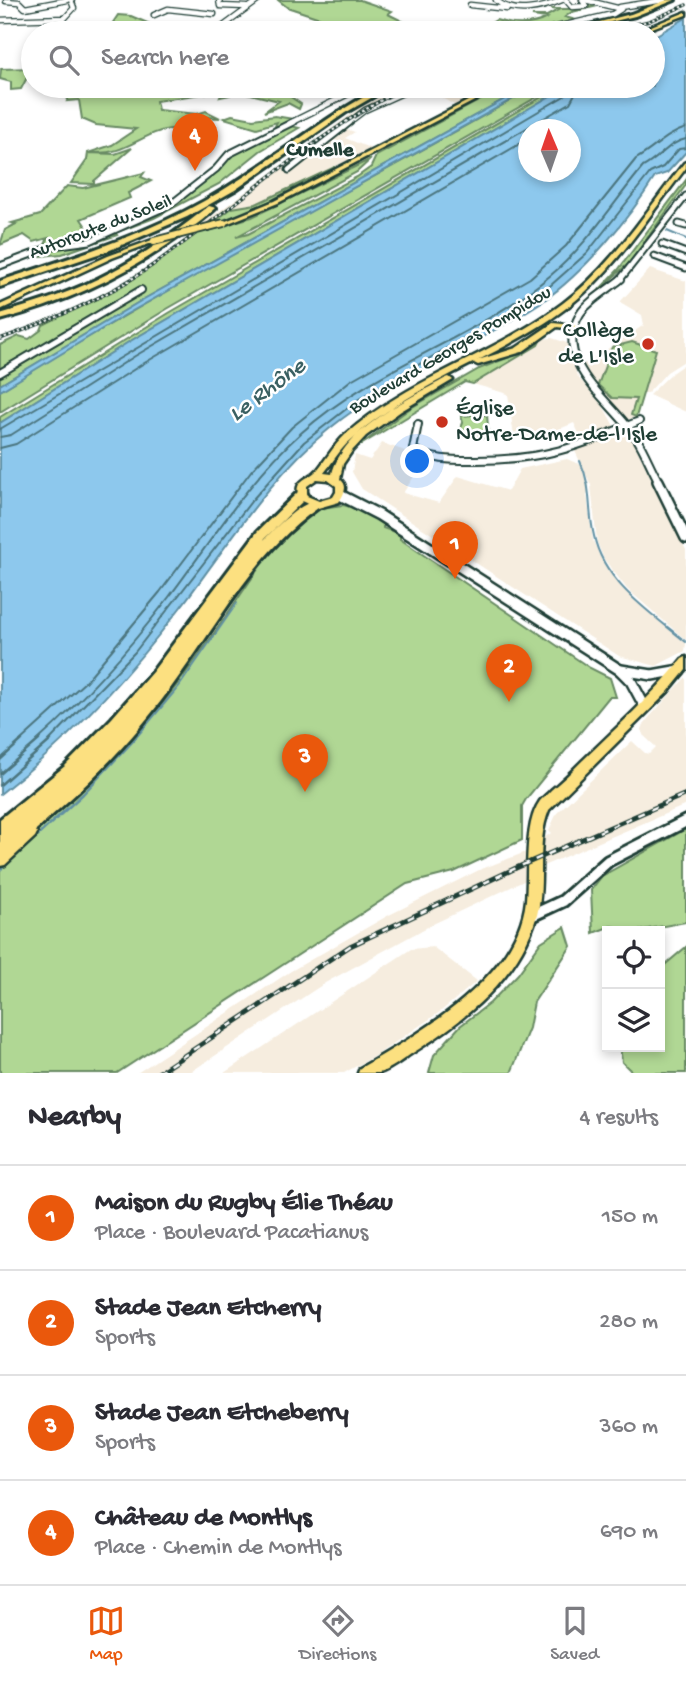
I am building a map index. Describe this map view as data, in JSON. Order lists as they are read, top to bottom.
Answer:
{
  "streets": {
    "highway": ["Autoroute du Soleil"],
    "main road": ["Boulevard Georges Pompidou"]
  },
  "districts": ["Cumelle"],
  "water": ["Le Rhône"],
  "places": ["Collège de L'Isle", "Église Notre-Dame-de-l'Isle"],
  "north": "top",
  "page": {
    "search": "Search here",
    "pins": [
      "4",
      "1",
      "2",
      "3"
    ],
    "heading": ["Nearby", "4 results"],
    "list": [
      {
        "mark": "1",
        "name": "Maison du Rugby Élie Théau",
        "note": "Place · Boulevard Pacatianus",
        "value": "150 m"
      },
      {
        "mark": "2",
        "name": "Stade Jean Etcherry",
        "note": "Sports",
        "value": "280 m"
      },
      {
        "mark": "3",
        "name": "Stade Jean Etcheberry",
        "note": "Sports",
        "value": "360 m"
      },
      {
        "mark": "4",
        "name": "Château de Montlys",
        "note": "Place · Chemin de Montlys",
        "value": "690 m"
      }
    ],
    "nav": ["Map", "Directions", "Saved"]
  }
}
